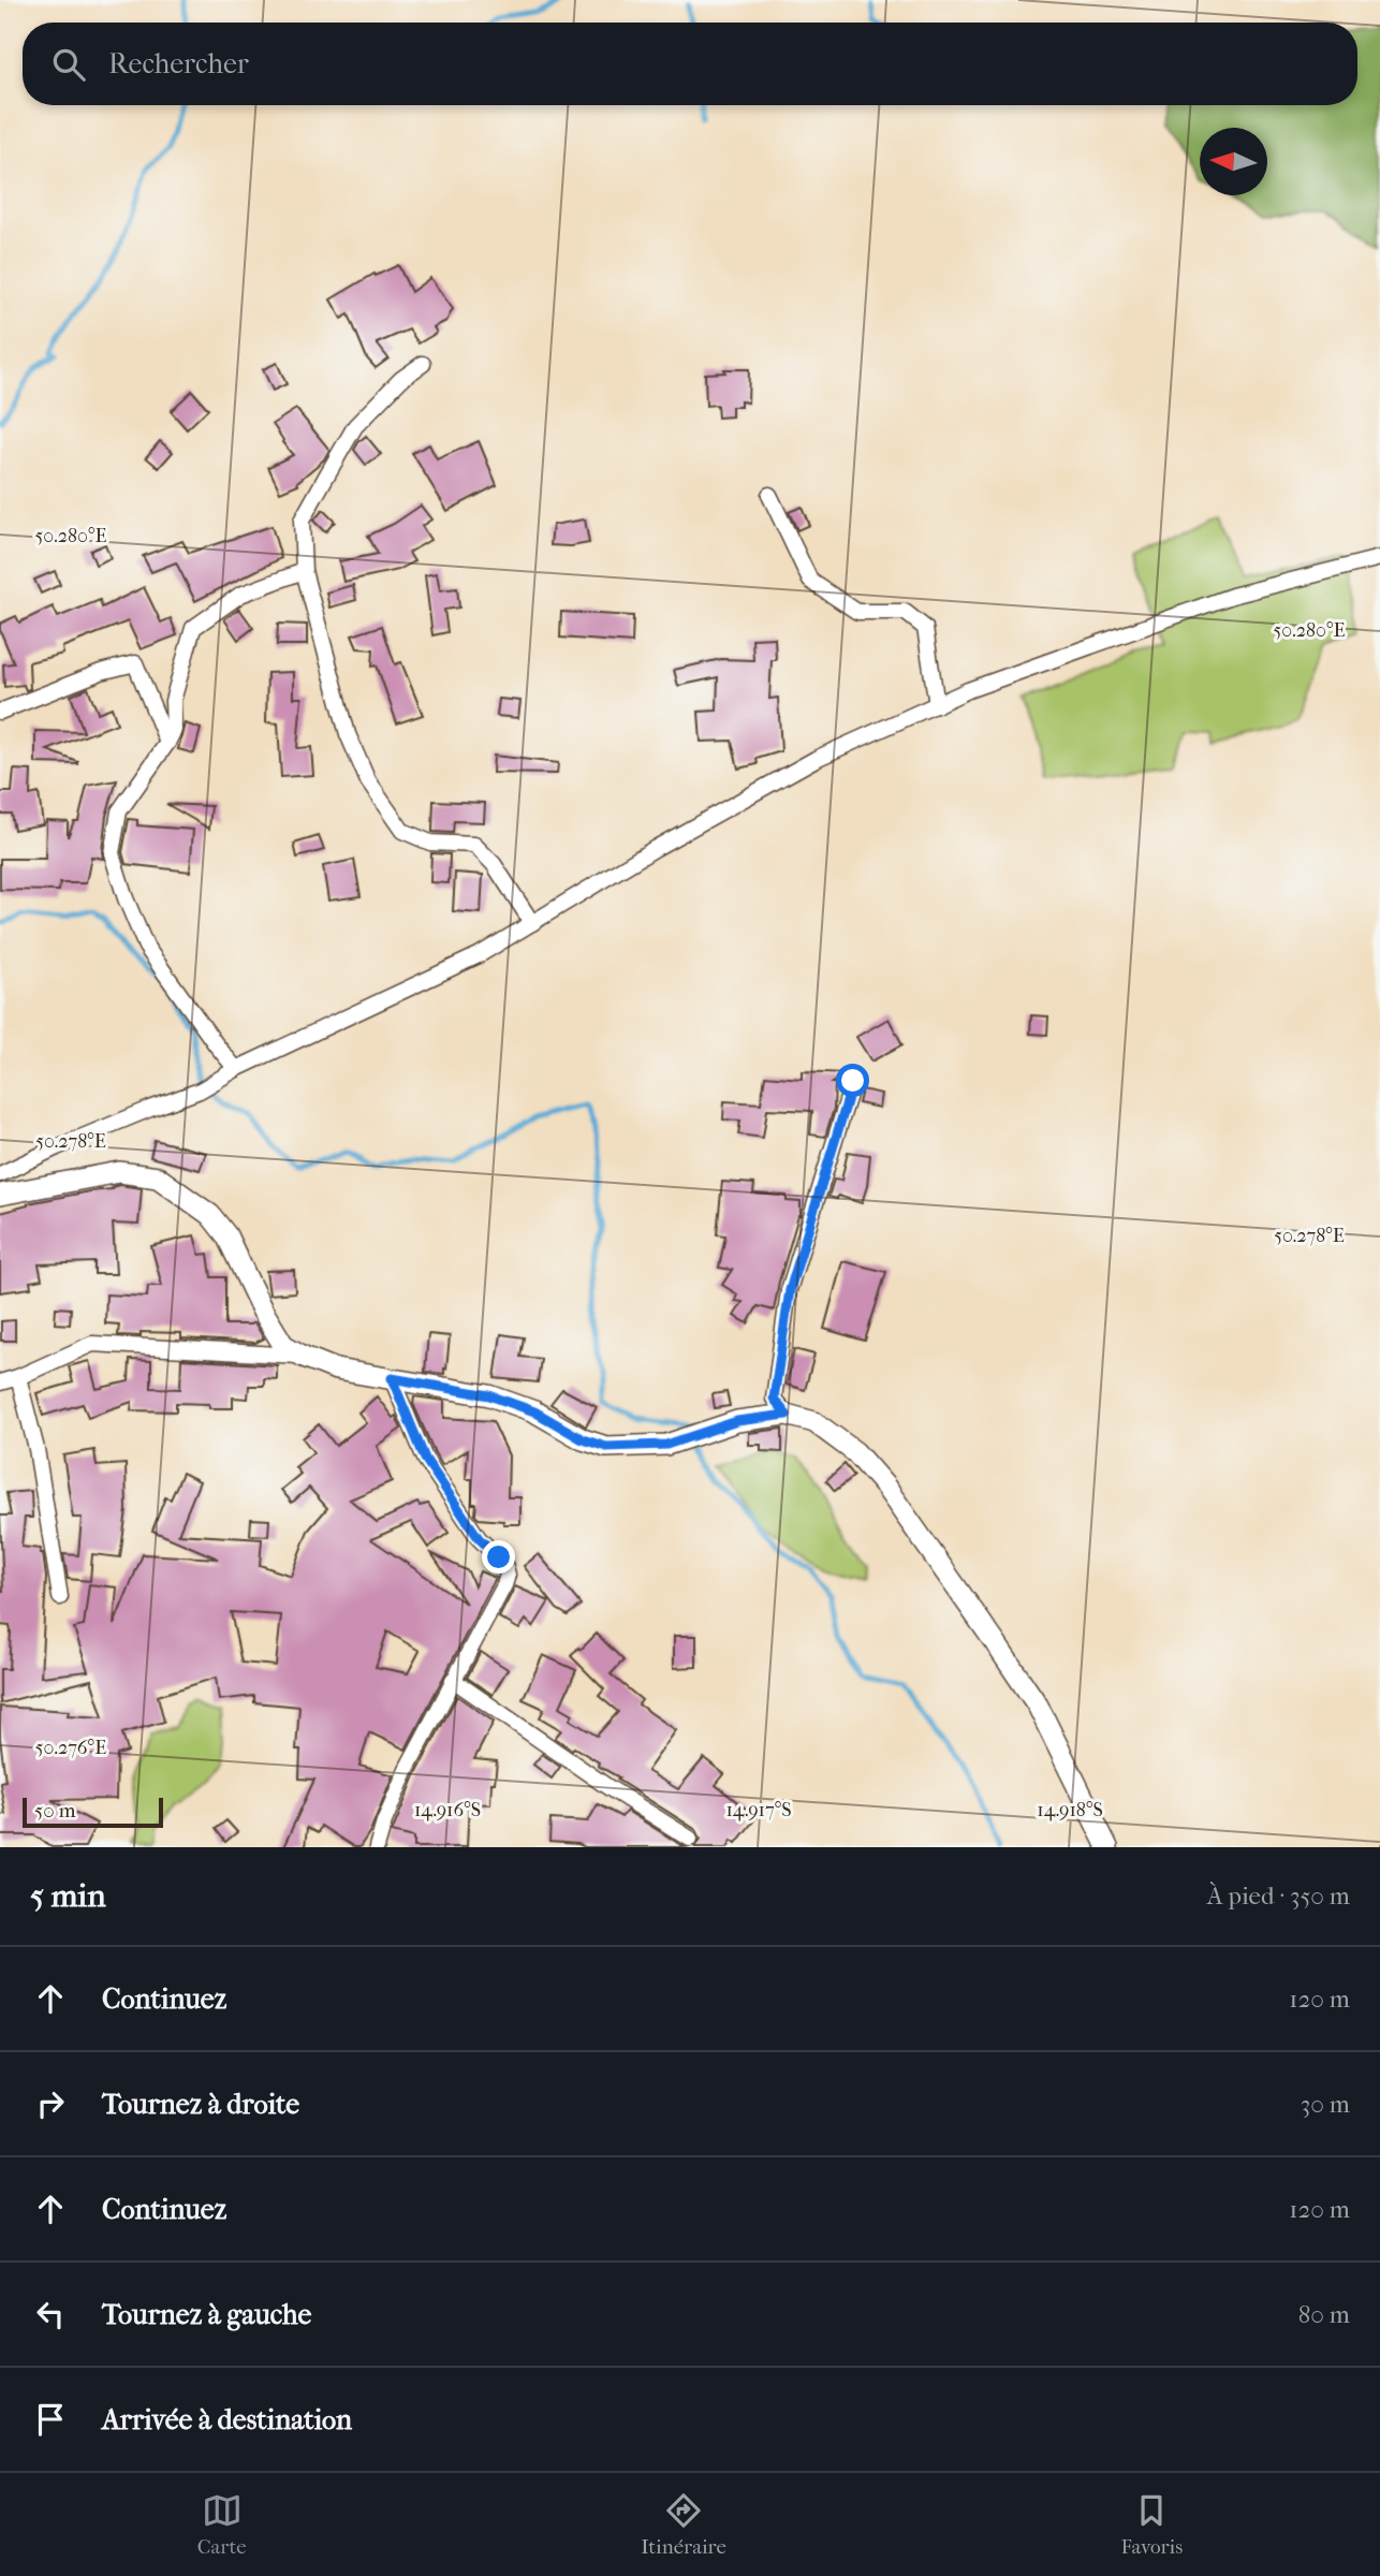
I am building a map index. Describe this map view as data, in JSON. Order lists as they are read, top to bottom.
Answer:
{
  "scale_bar": "50 m",
  "north": "left",
  "page": {
    "search": "Rechercher",
    "scale": "50 m",
    "heading": ["5 min", "À pied · 350 m"],
    "list": [
      ["Continuez", "120 m"],
      ["Tournez à droite", "30 m"],
      ["Continuez", "120 m"],
      ["Tournez à gauche", "80 m"],
      "Arrivée à destination"
    ],
    "nav": ["Carte", "Itinéraire", "Favoris"]
  },
  "coordinates": [
    "50.280°E",
    "50.278°E",
    "50.276°E",
    "14.916°S",
    "14.917°S",
    "14.918°S"
  ]
}
